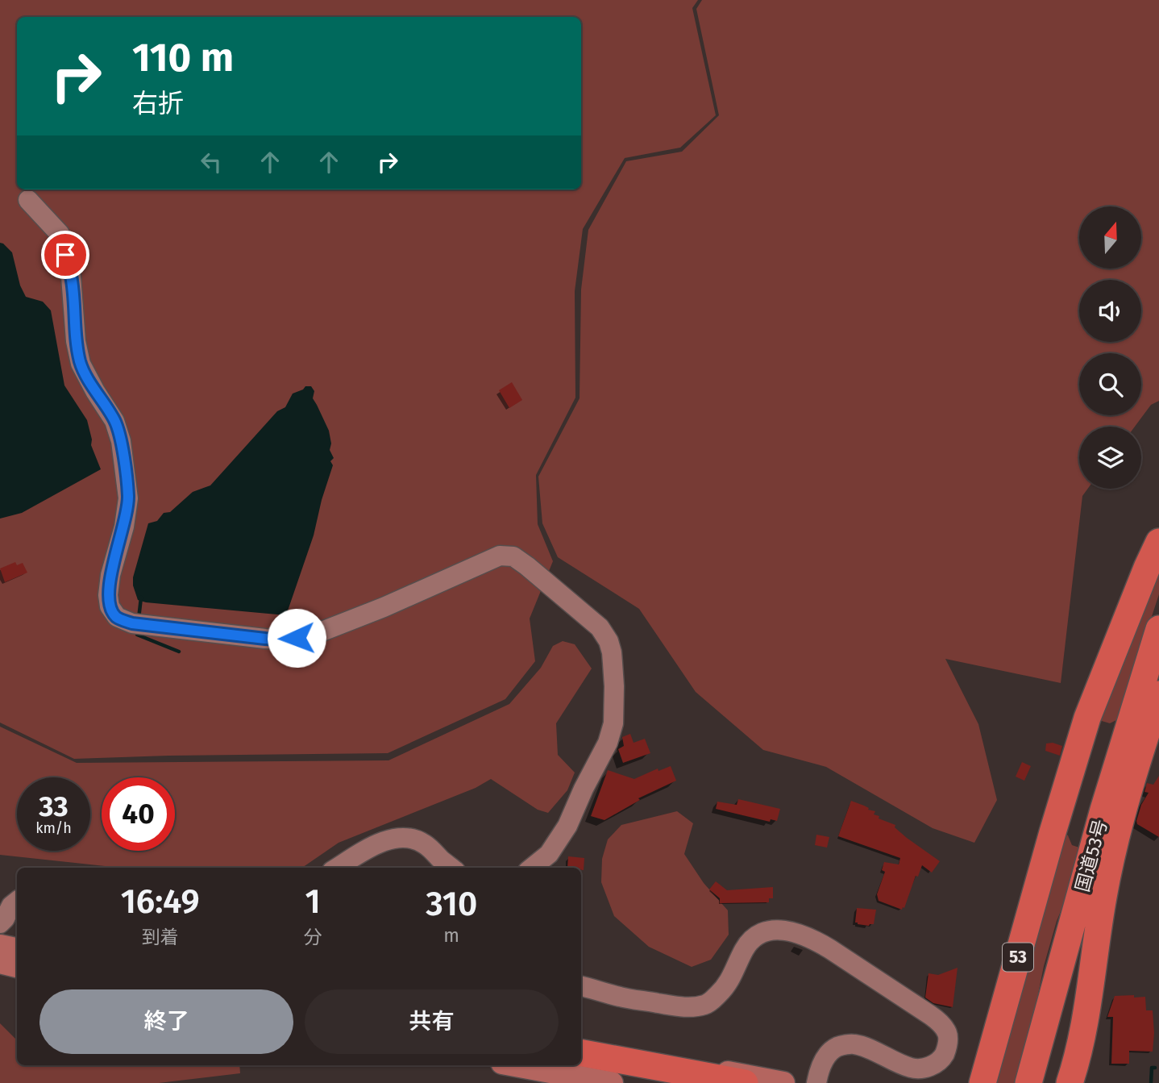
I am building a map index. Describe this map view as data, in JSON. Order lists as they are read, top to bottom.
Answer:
{
  "streets": {
    "highway": ["国道53号", "53"]
  },
  "crossings": [
    ["国道53号", "53"]
  ],
  "north": "top",
  "page": {
    "turn": ["110 m", "右折"],
    "speed": "33 km/h",
    "limit": "40",
    "eta": [
      "16:49",
      "到着",
      "1",
      "分",
      "310",
      "m"
    ],
    "buttons": ["終了", "共有"]
  }
}
